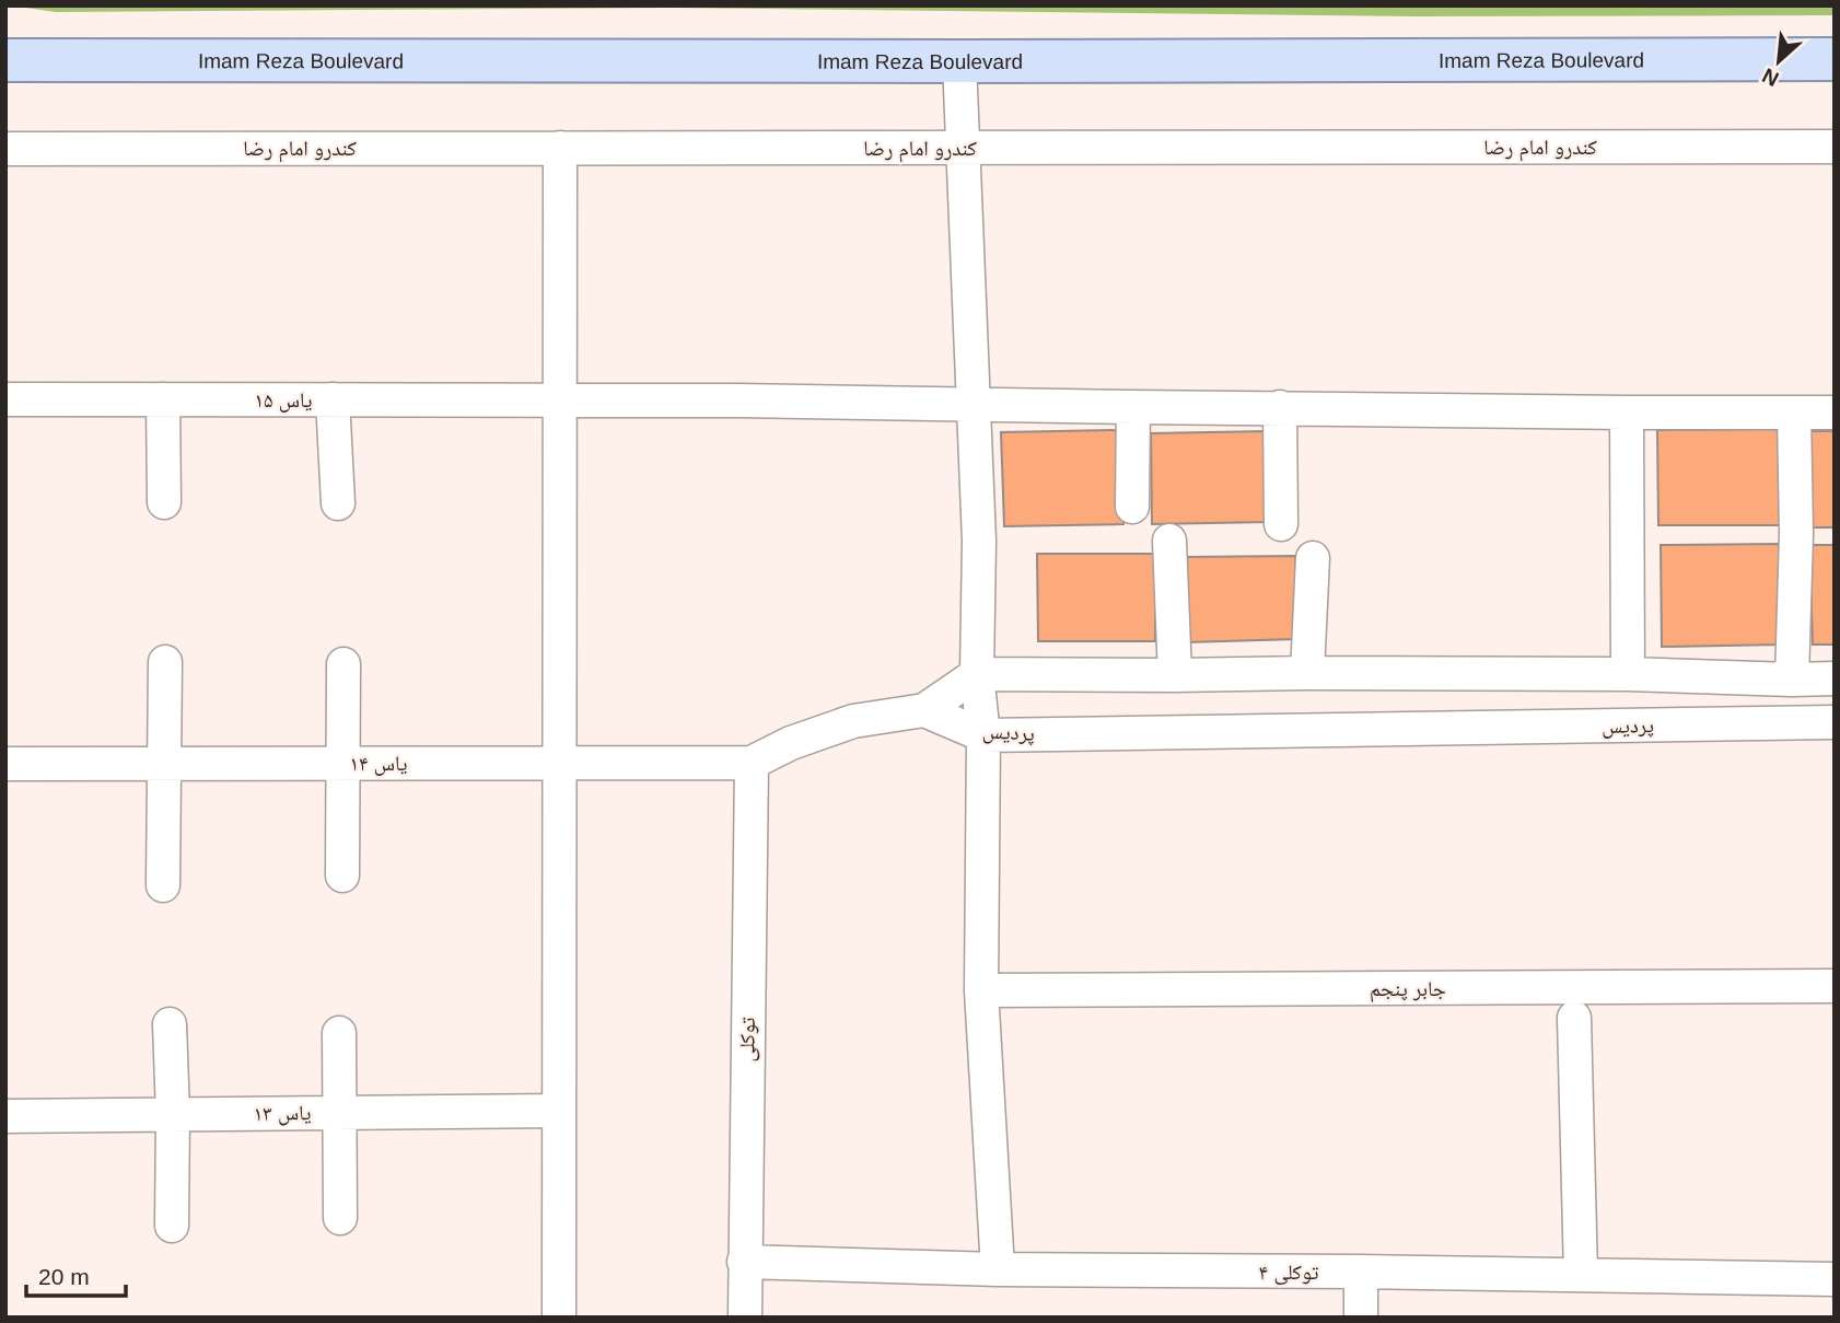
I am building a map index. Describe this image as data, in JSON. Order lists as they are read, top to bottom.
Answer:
{
  "streets": {
    "main road": ["Imam Reza Boulevard"],
    "street": [
      "کندرو امام رضا",
      "یاس ۱۵",
      "پردیس",
      "یاس ۱۴",
      "جابر پنجم",
      "توکلی",
      "یاس ۱۳",
      "توکلی ۴"
    ]
  },
  "crossings": [
    ["یاس ۱۴", "توکلی"],
    ["توکلی", "توکلی ۴"]
  ],
  "scale_bar": "20 m",
  "north": "bottom left"
}
